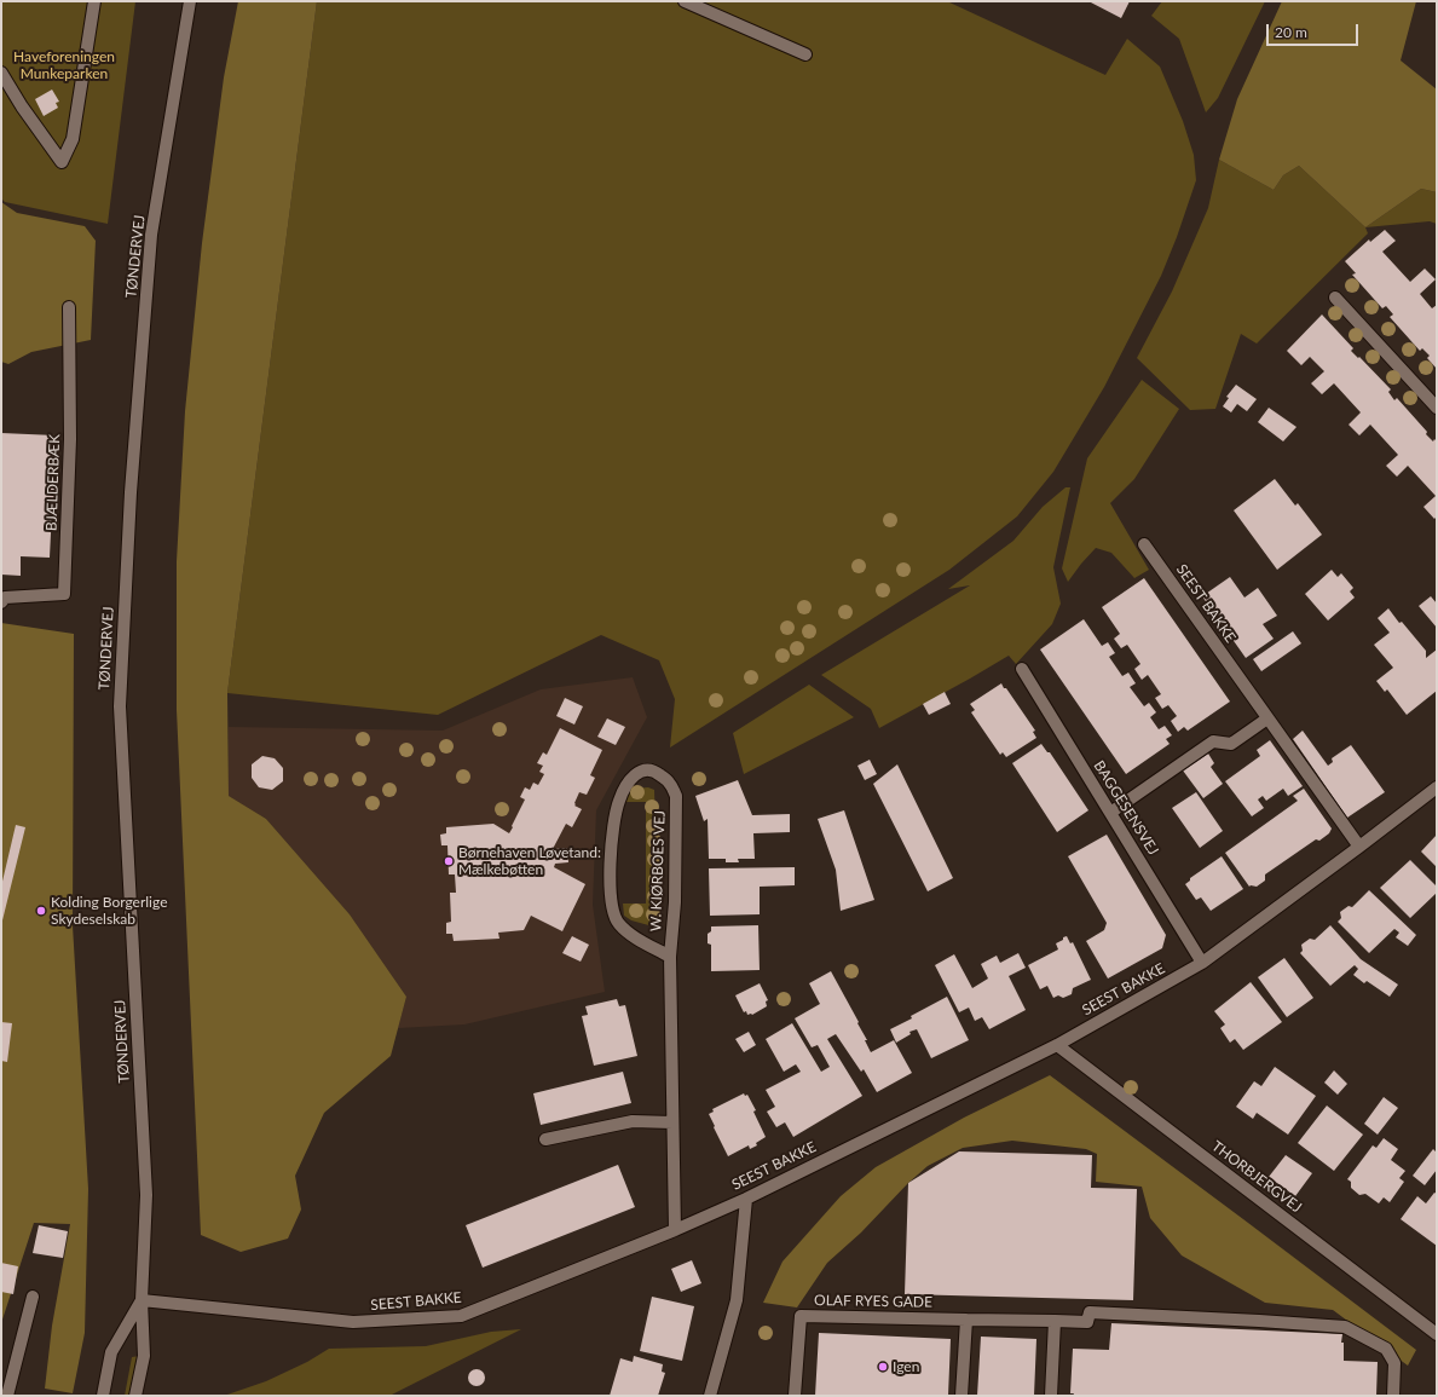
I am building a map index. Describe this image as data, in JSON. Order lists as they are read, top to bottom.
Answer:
{
  "streets": {
    "street": [
      "TØNDERVEJ",
      "BJÆLDERBÆK",
      "SEEST BAKKE",
      "BAGGESENSVEJ",
      "W. KIØRBOES VEJ",
      "THORBJERGVEJ",
      "OLAF RYES GADE"
    ]
  },
  "crossings": [
    ["TØNDERVEJ", "SEEST BAKKE"],
    ["SEEST BAKKE", "BAGGESENSVEJ"],
    ["SEEST BAKKE", "W. KIØRBOES VEJ"],
    ["SEEST BAKKE", "THORBJERGVEJ"]
  ],
  "parks": ["Haveforeningen Munkeparken"],
  "places": ["Børnehaven Løvetand: Mælkebøtten", "Kolding Borgerlige Skydeselskab", "Igen"],
  "scale_bar": "20 m"
}
